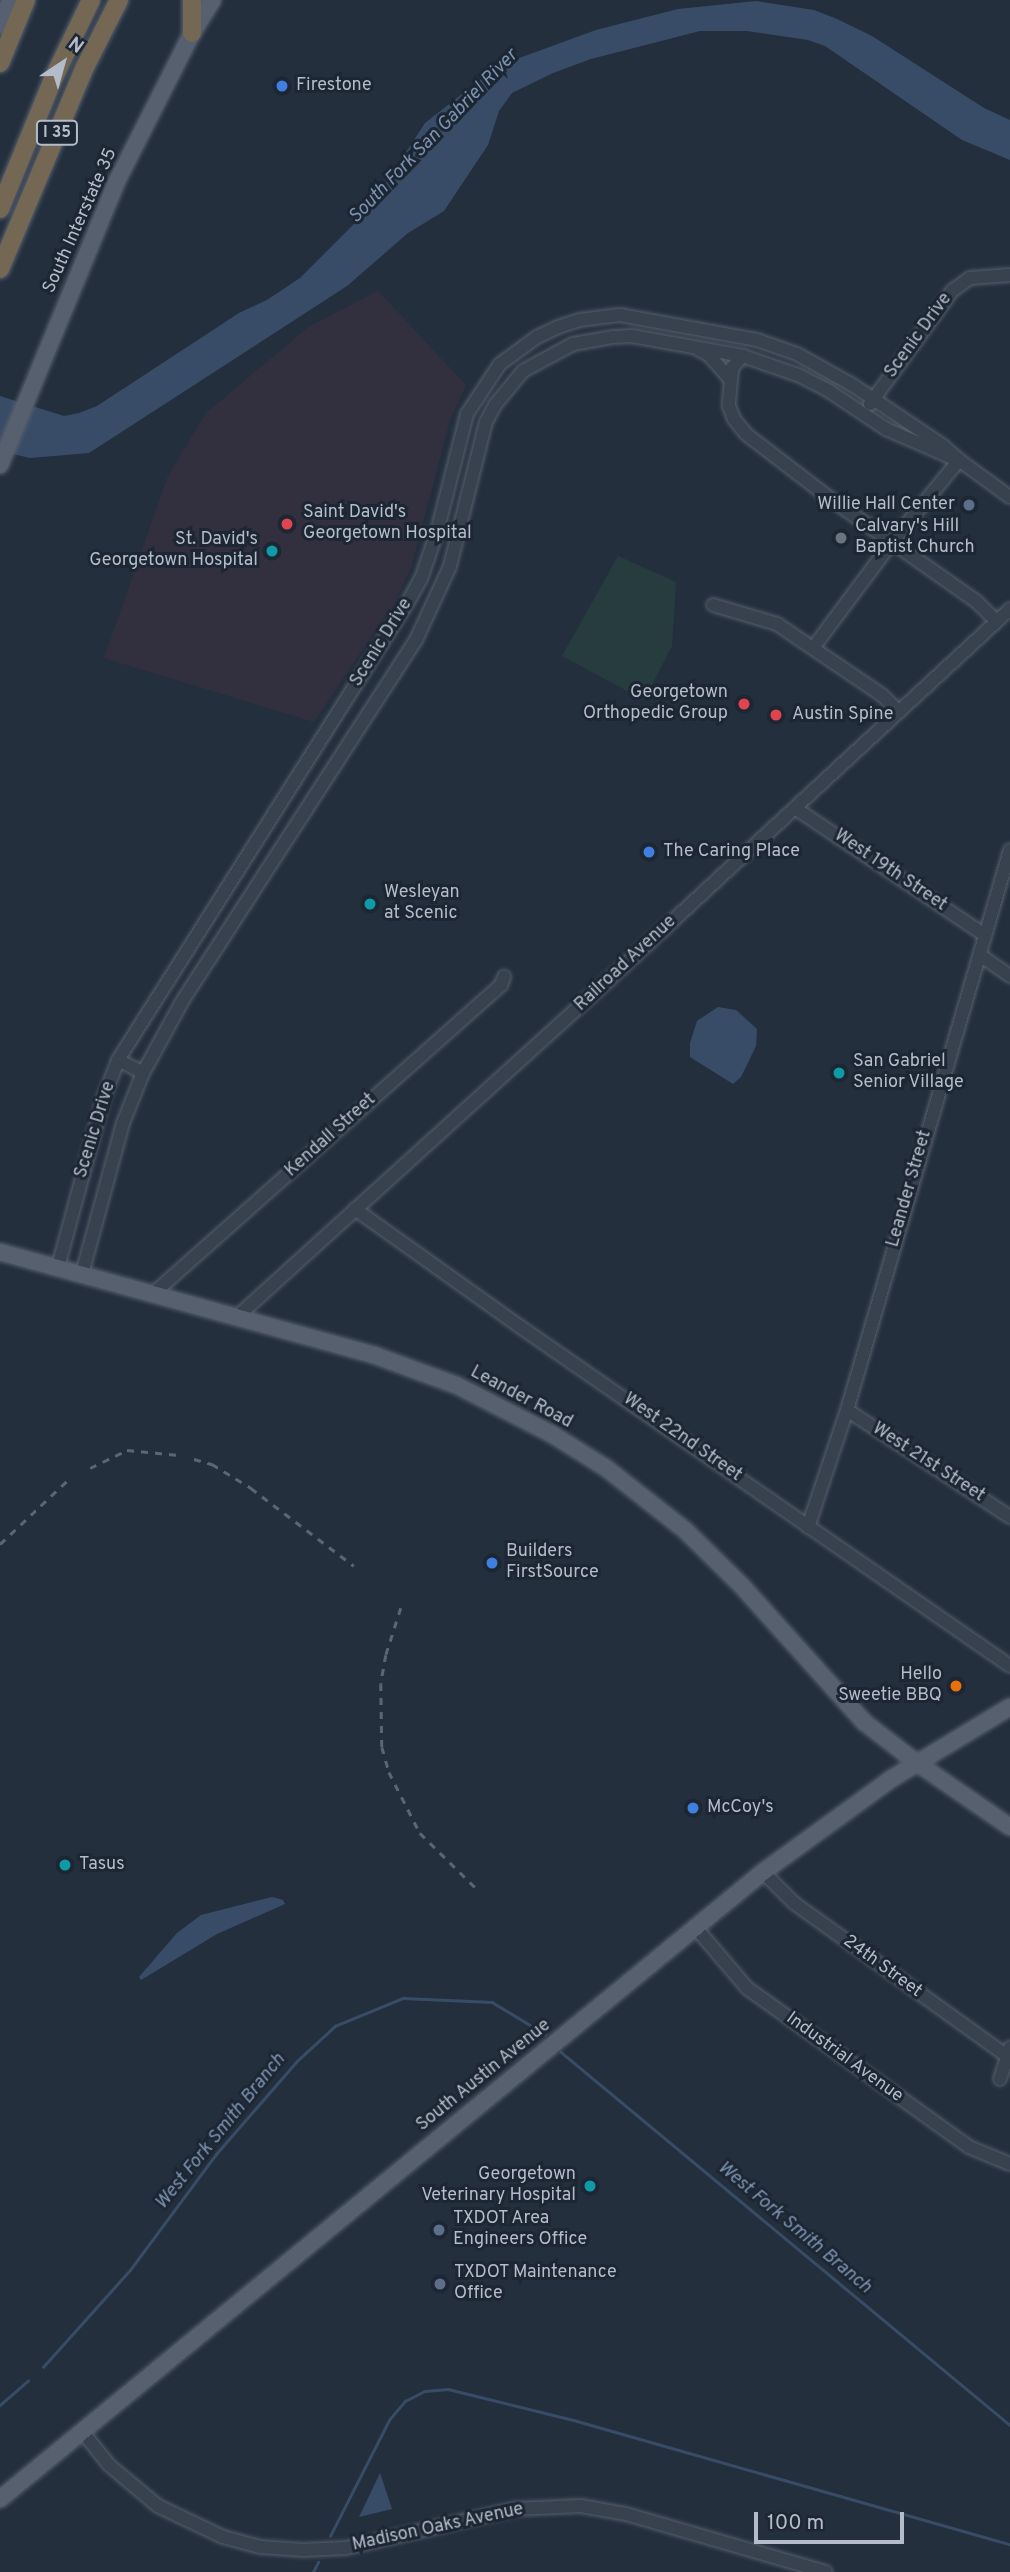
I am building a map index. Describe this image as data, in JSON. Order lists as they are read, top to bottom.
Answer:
{
  "streets": {
    "highway": ["I 35"],
    "main road": ["South Interstate 35", "Leander Road", "South Austin Avenue"],
    "street": [
      "Scenic Drive",
      "West 19th Street",
      "Railroad Avenue",
      "Kendall Street",
      "Leander Street",
      "West 22nd Street",
      "West 21st Street",
      "24th Street",
      "Industrial Avenue",
      "Madison Oaks Avenue"
    ]
  },
  "crossings": [
    ["Scenic Drive", "Leander Road"],
    ["West 19th Street", "Railroad Avenue"],
    ["West 19th Street", "Leander Street"],
    ["Railroad Avenue", "Leander Road"],
    ["Railroad Avenue", "West 22nd Street"],
    ["Kendall Street", "Leander Road"],
    ["Leander Street", "West 22nd Street"],
    ["Leander Street", "West 21st Street"],
    ["Leander Road", "South Austin Avenue"],
    ["24th Street", "South Austin Avenue"],
    ["Industrial Avenue", "South Austin Avenue"],
    ["South Austin Avenue", "Madison Oaks Avenue"]
  ],
  "water": ["South Fork San Gabriel River", "West Fork Smith Branch"],
  "places": [
    "Firestone",
    "Willie Hall Center",
    "Saint David's Georgetown Hospital",
    "Calvary's Hill Baptist Church",
    "St. David's Georgetown Hospital",
    "Georgetown Orthopedic Group",
    "Austin Spine",
    "The Caring Place",
    "Wesleyan at Scenic",
    "San Gabriel Senior Village",
    "Builders FirstSource",
    "Hello Sweetie BBQ",
    "McCoy's",
    "Tasus",
    "Georgetown Veterinary Hospital",
    "TXDOT Area Engineers Office",
    "TXDOT Maintenance Office"
  ],
  "scale_bar": "100 m",
  "north": "top right"
}
